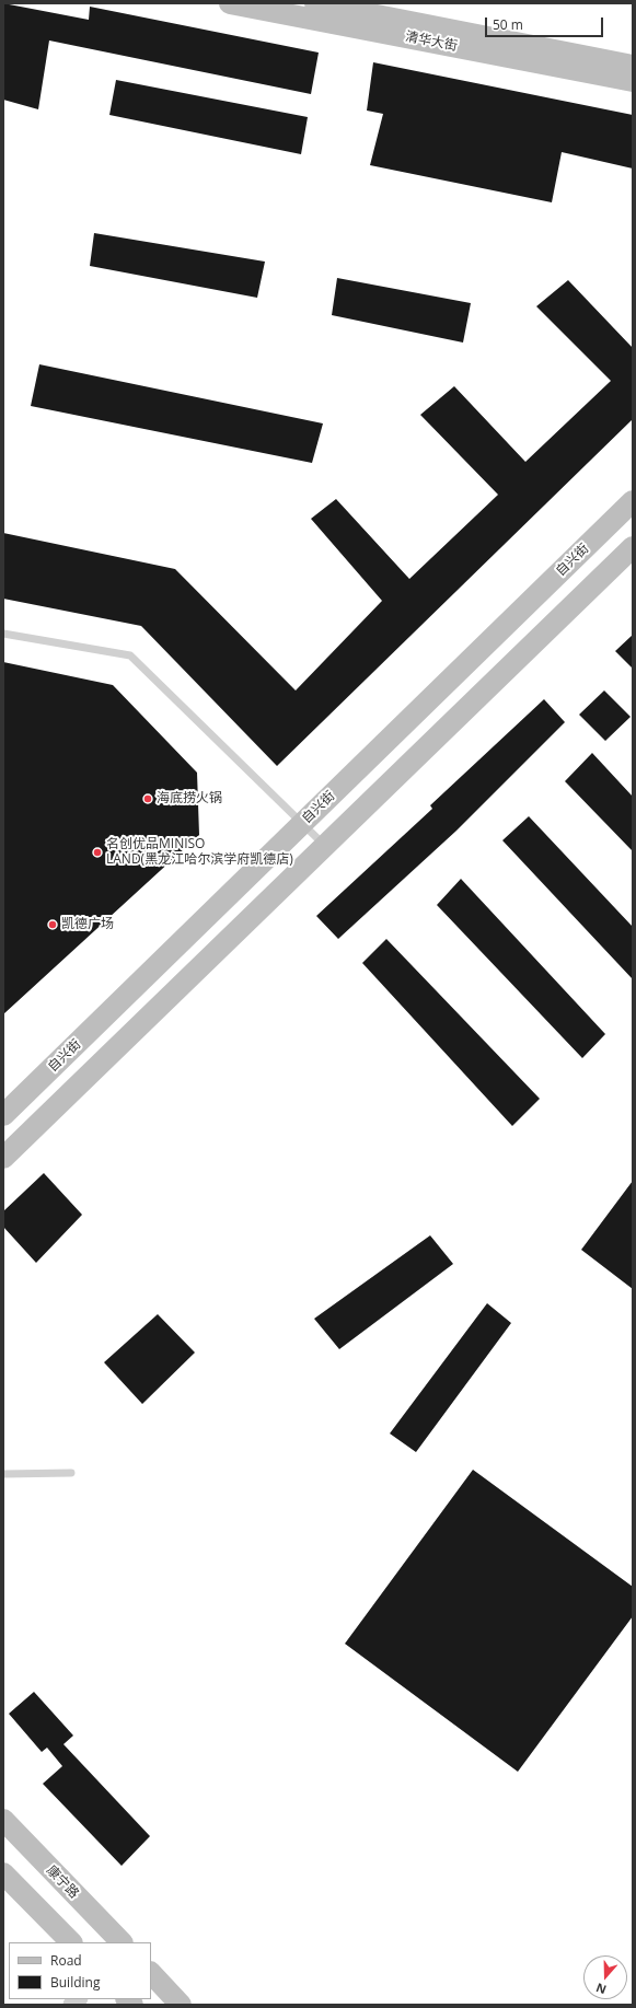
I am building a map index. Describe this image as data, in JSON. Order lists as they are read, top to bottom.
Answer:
{
  "streets": {
    "main road": ["清华大街", "自兴街", "康宁路"]
  },
  "places": ["海底捞火锅", "名创优品MINISO LAND(黑龙江哈尔滨学府凯德店)", "凯德广场"],
  "legend": ["Road", "Building"],
  "scale_bar": "50 m",
  "north": "bottom"
}
